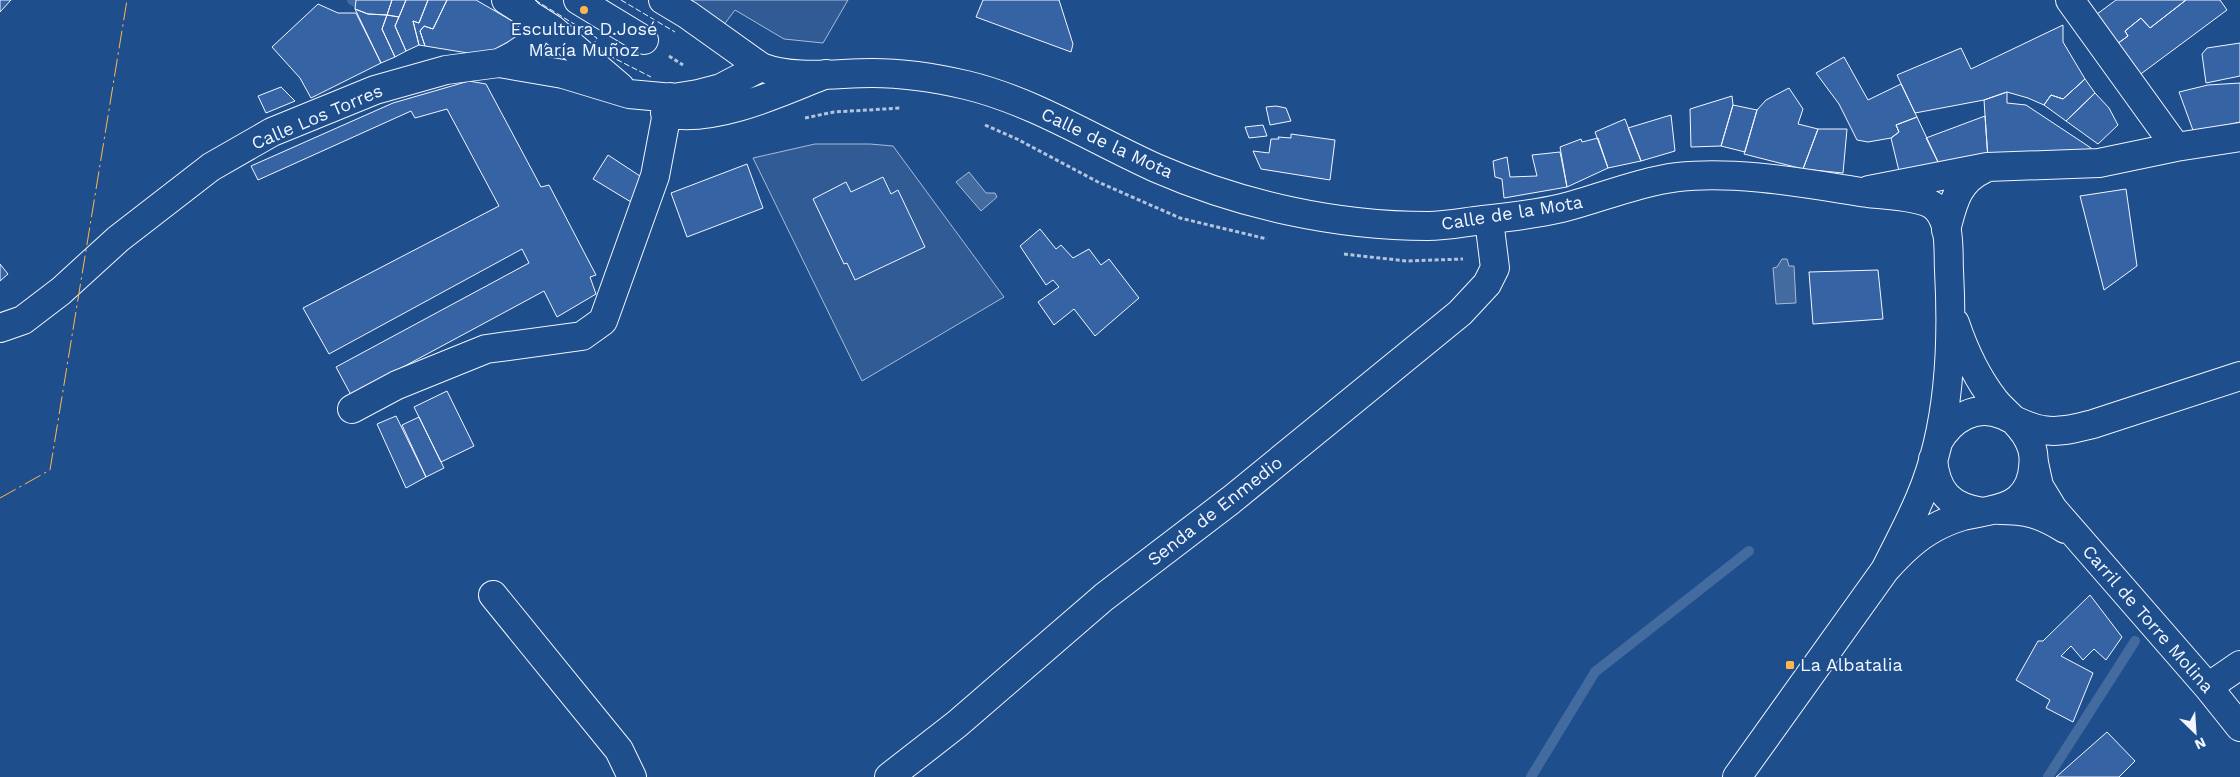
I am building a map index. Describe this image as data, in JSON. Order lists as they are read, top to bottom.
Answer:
{
  "streets": {
    "street": [
      "Calle Los Torres",
      "Calle de la Mota",
      "Senda de Enmedio",
      "Carril de Torre Molina"
    ]
  },
  "crossings": [
    ["Calle de la Mota", "Senda de Enmedio"]
  ],
  "places": {
    "other": ["Escultura D.José María Muñoz"],
    "transit": ["La Albatalia"]
  },
  "north": "bottom right"
}
